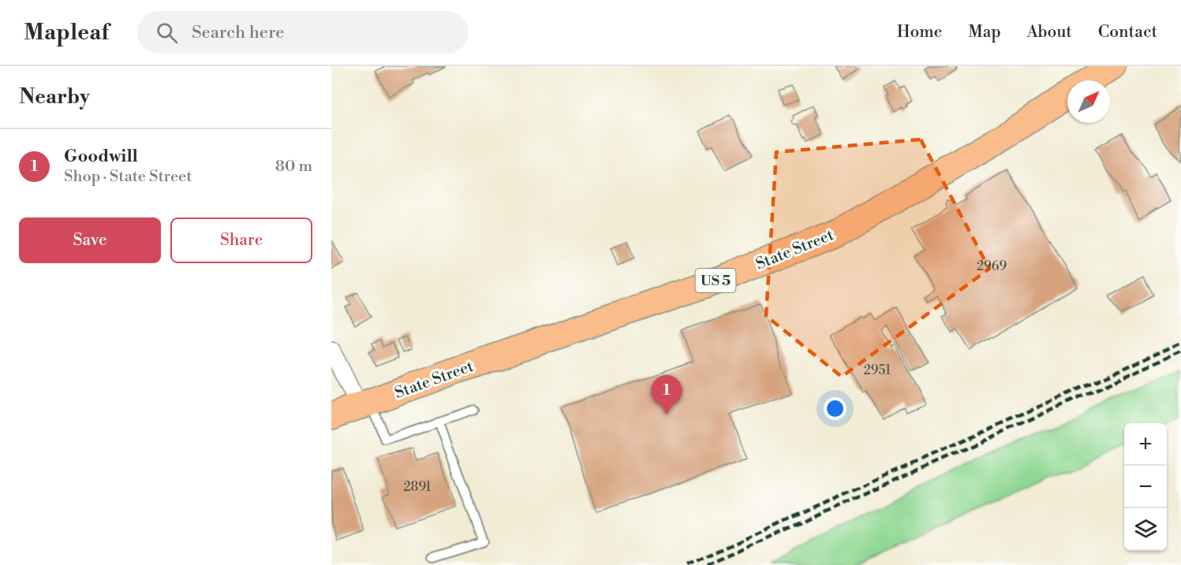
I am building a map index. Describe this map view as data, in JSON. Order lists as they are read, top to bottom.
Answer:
{
  "streets": {
    "main road": ["State Street", "US 5"]
  },
  "house_numbers": ["2969", "2951", "2891"],
  "north": "top right",
  "page": {
    "header": "Mapleaf",
    "search": "Search here",
    "nav": [
      "Home",
      "Map",
      "About",
      "Contact"
    ],
    "heading": "Nearby",
    "list": [
      {
        "mark": "1",
        "name": "Goodwill",
        "note": "Shop · State Street",
        "value": "80 m"
      }
    ],
    "buttons": ["Save", "Share"],
    "pins": "1",
    "map_buttons": ["+", "−"]
  }
}
